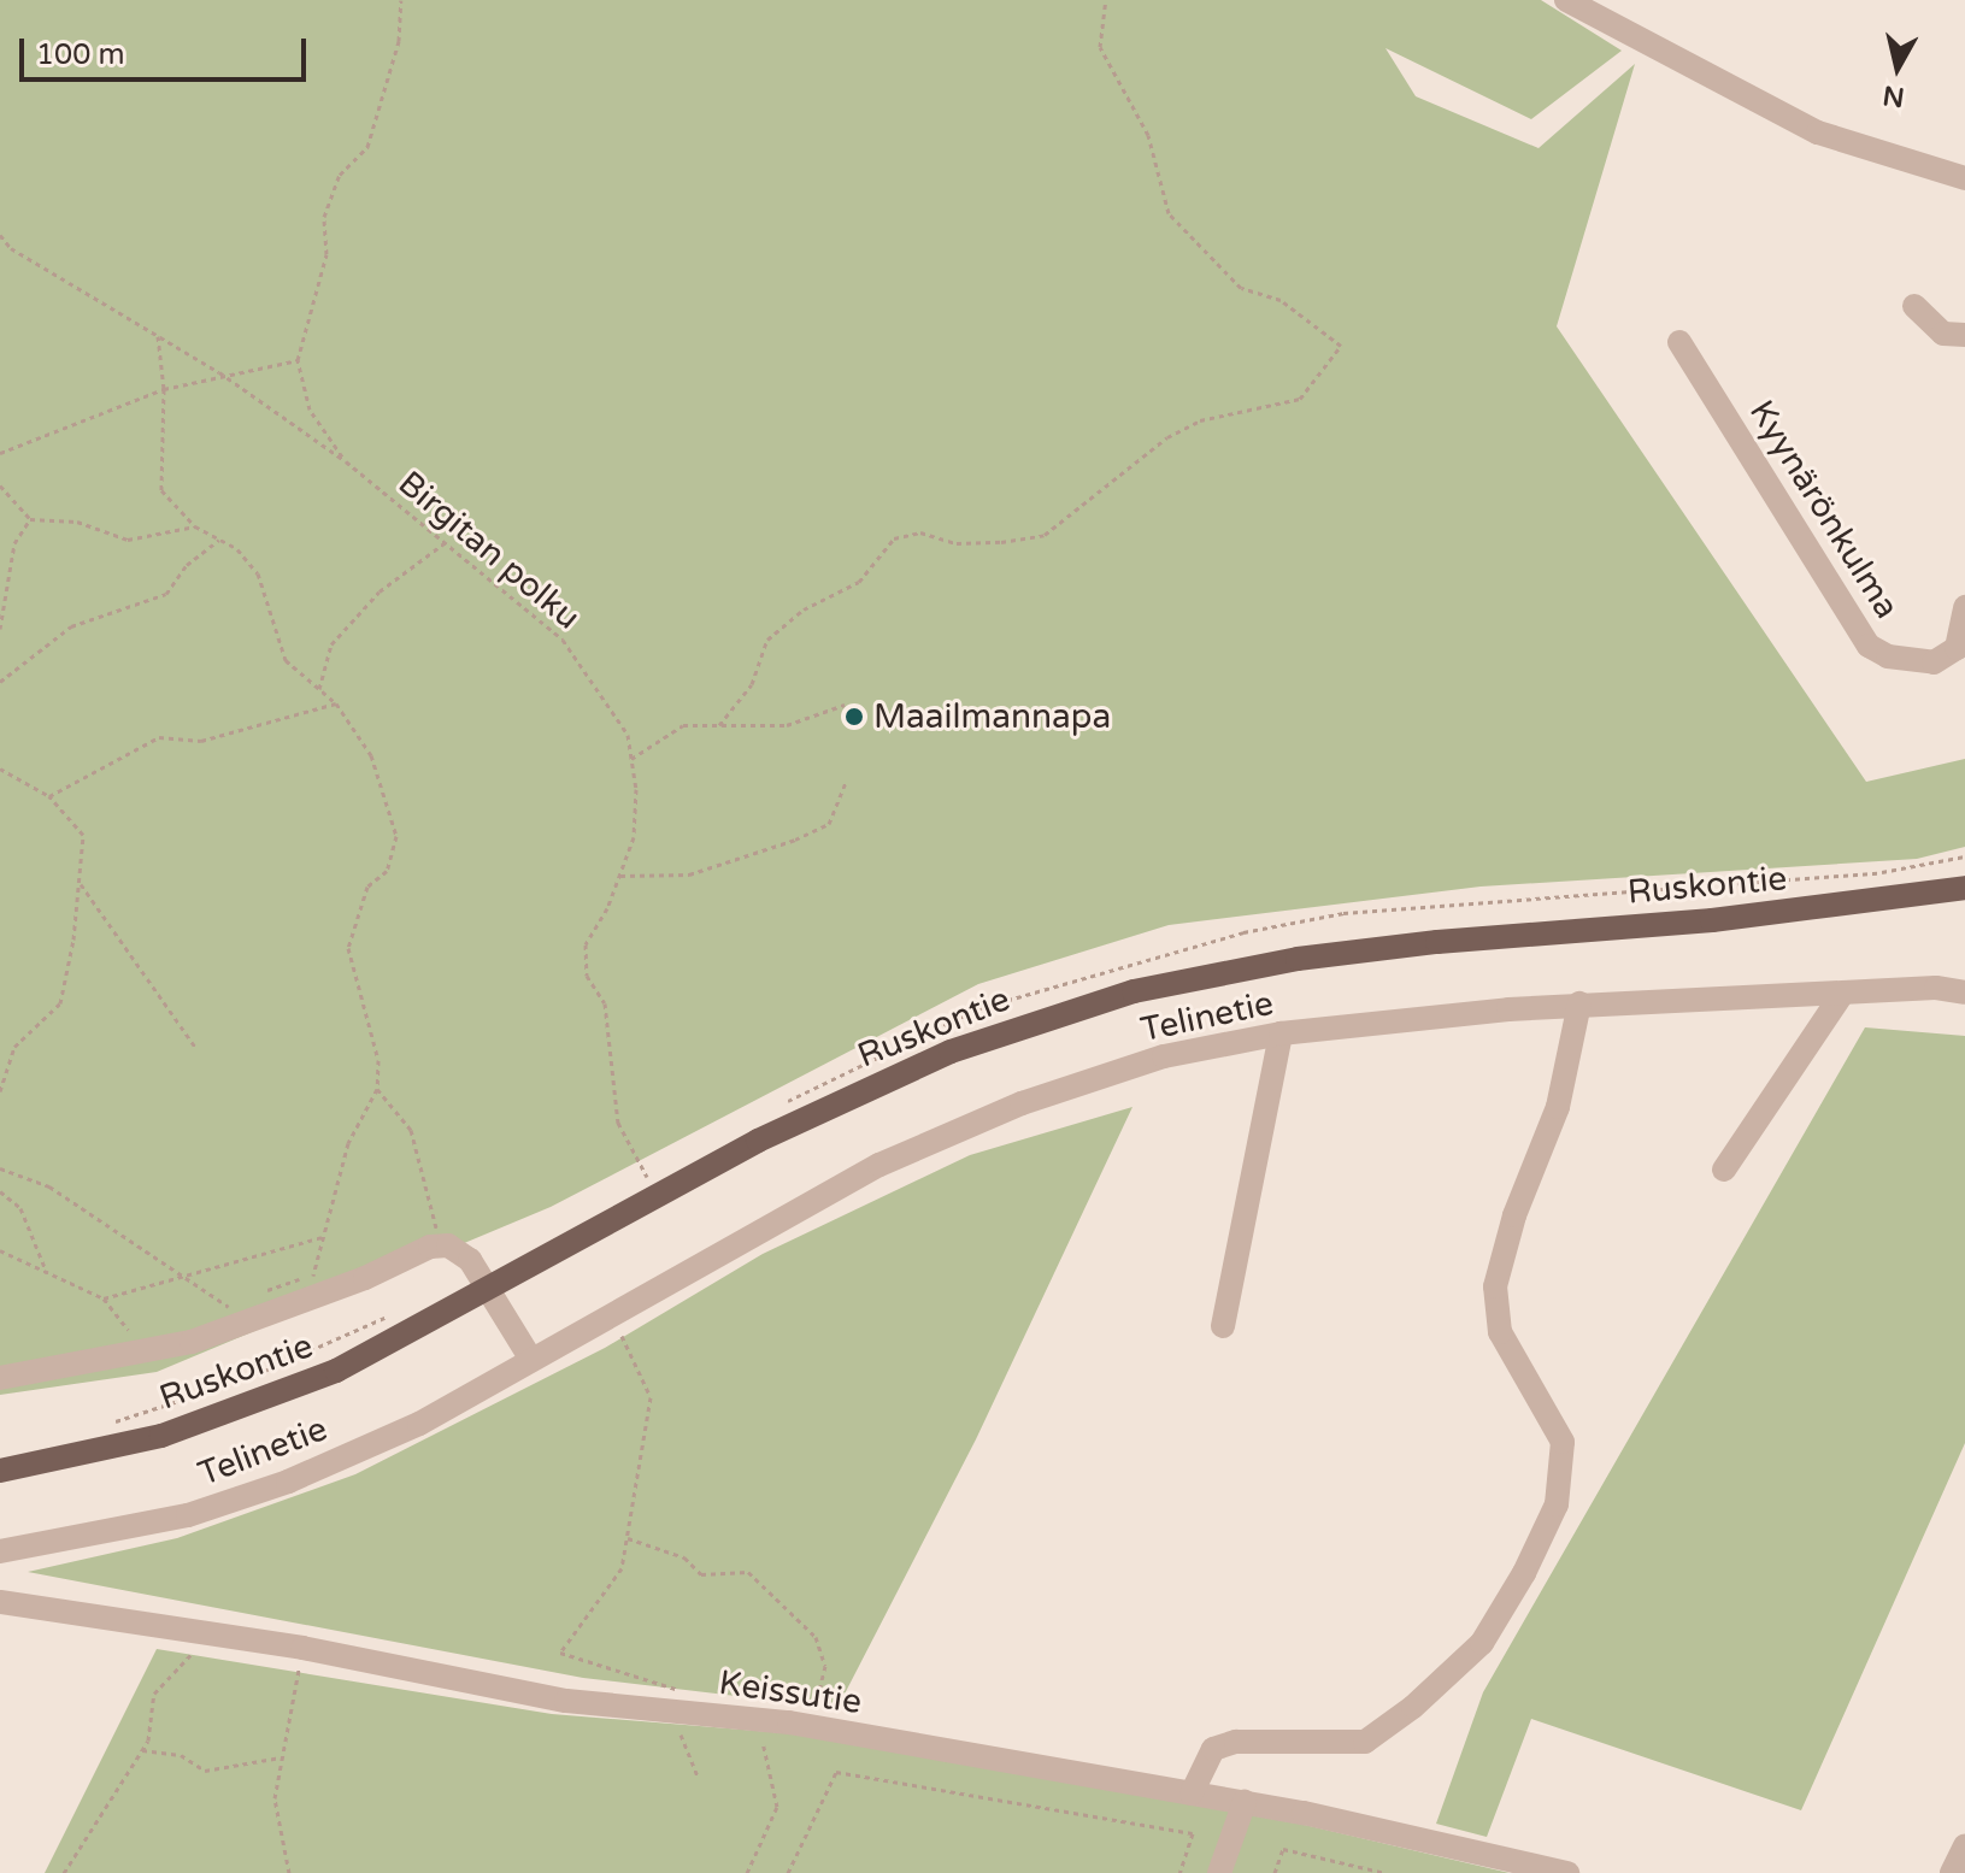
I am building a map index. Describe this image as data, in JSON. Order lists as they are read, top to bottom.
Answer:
{
  "streets": {
    "main road": ["Ruskontie"],
    "street": ["Kyynärönkulma", "Telinetie", "Keissutie"],
    "path": ["Birgitan polku"]
  },
  "places": ["Maailmannapa"],
  "scale_bar": "100 m",
  "north": "bottom"
}
